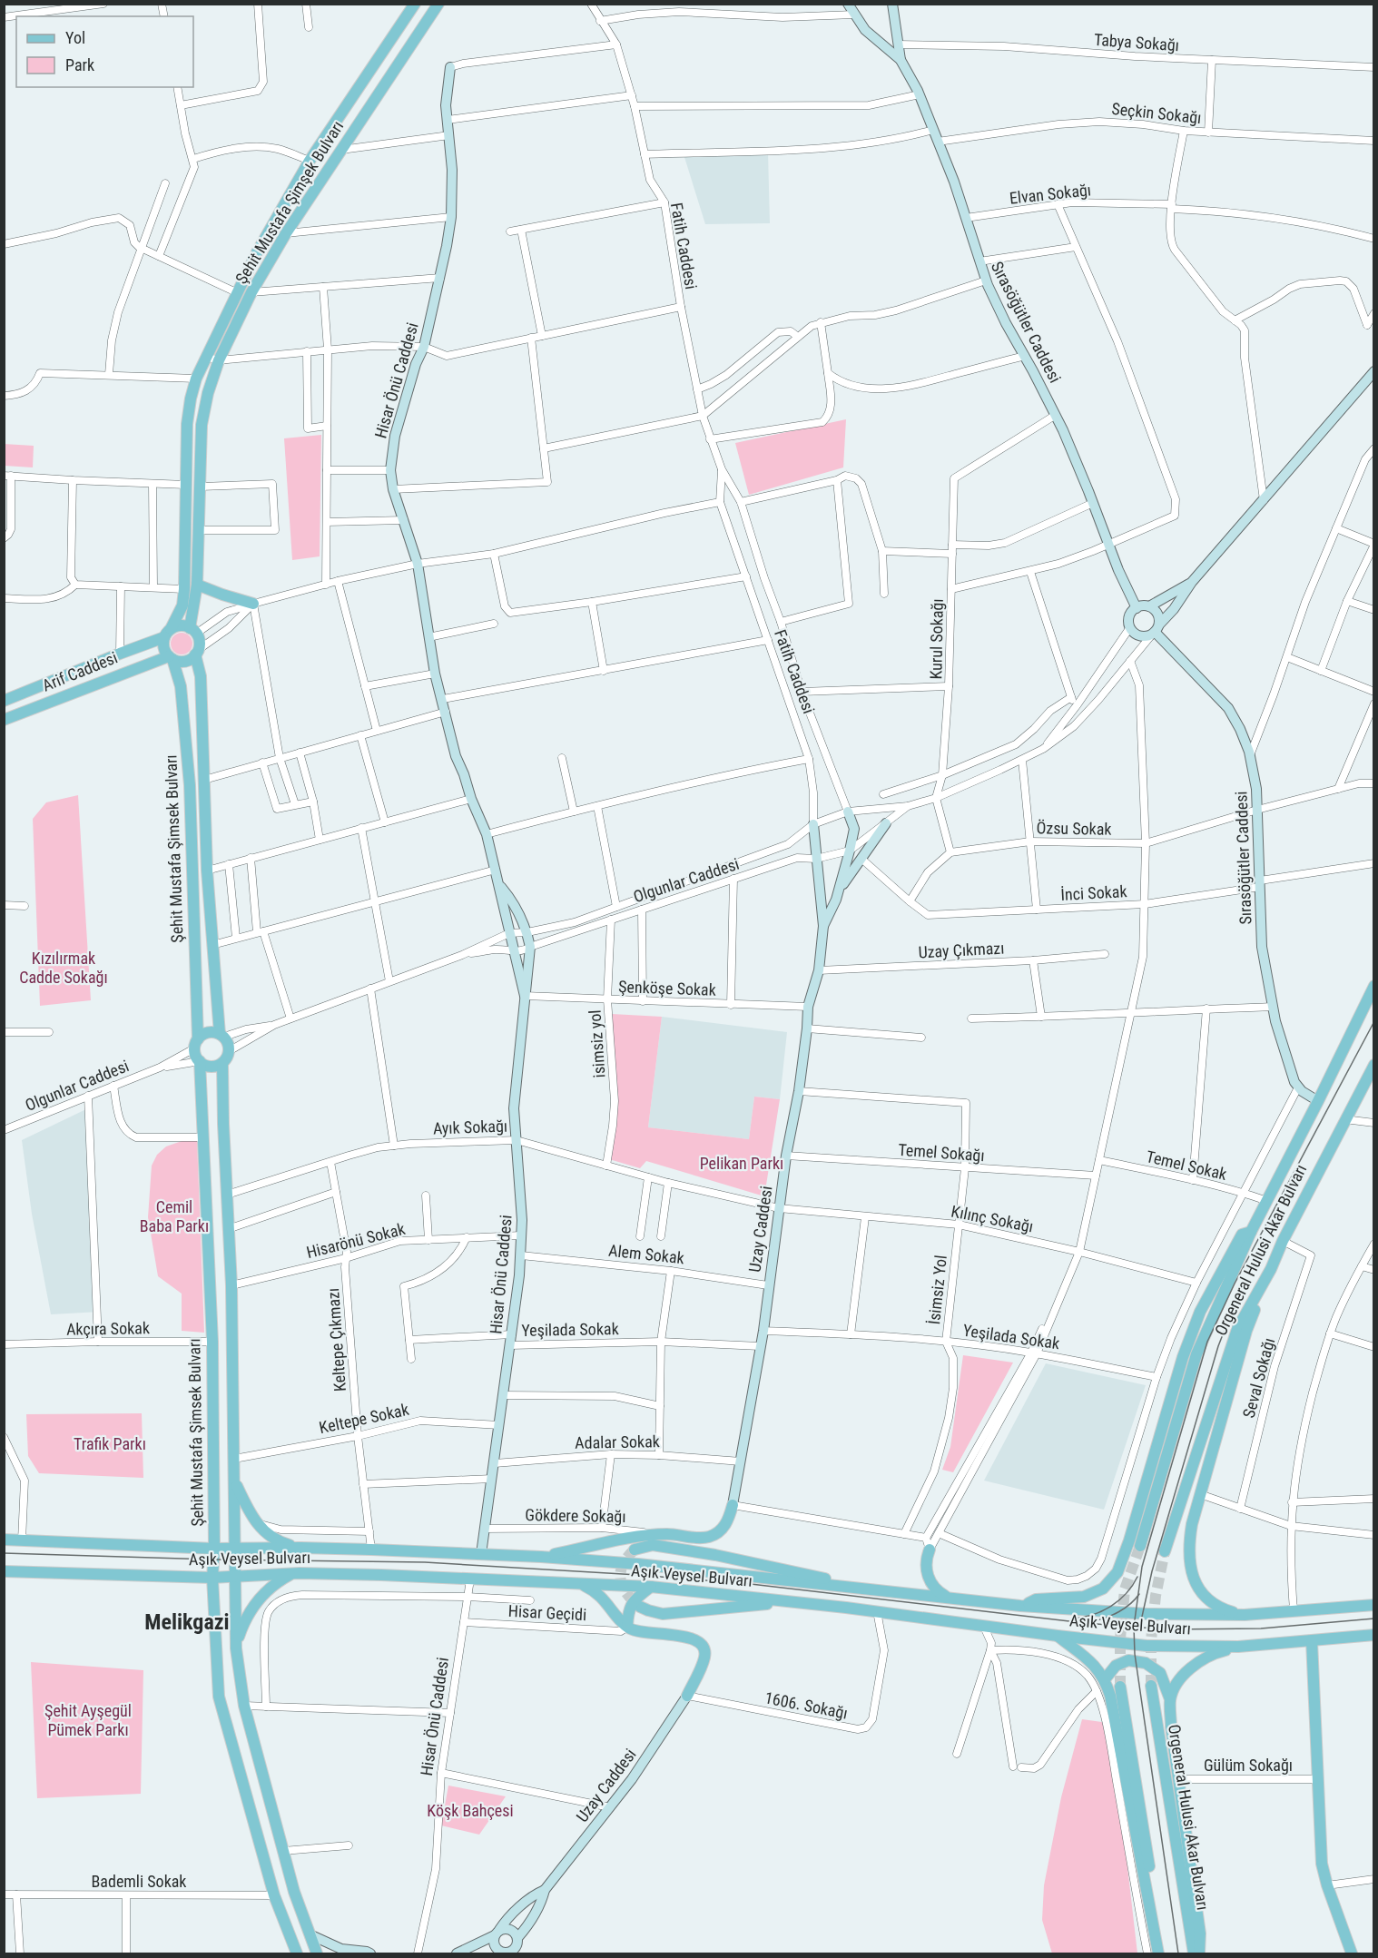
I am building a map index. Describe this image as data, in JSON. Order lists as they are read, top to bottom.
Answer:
{
  "streets": {
    "main road": [
      "Şehit Mustafa Şimşek Bulvarı",
      "Sırasöğütler Caddesi",
      "Hisar Önü Caddesi",
      "Arif Caddesi",
      "Şehit Mustafa Şimsek Bulvarı",
      "Uzay Caddesi",
      "Orgeneral Hulusi Akar Bulvarı",
      "Aşık Veysel Bulvarı"
    ],
    "street": [
      "Tabya Sokağı",
      "Seçkin Sokağı",
      "Elvan Sokağı",
      "Fatih Caddesi",
      "Kurul Sokağı",
      "Özsu Sokak",
      "Olgunlar Caddesi",
      "İnci Sokak",
      "Uzay Çıkmazı",
      "Şenköşe Sokak",
      "isimsiz yol",
      "Ayık Sokağı",
      "Temel Sokağı",
      "Temel Sokak",
      "Kılınç Sokağı",
      "Hisarönü Sokak",
      "Alem Sokak",
      "İsimsiz Yol",
      "Akçıra Sokak",
      "Yeşilada Sokak",
      "Keltepe Çıkmazı",
      "Seval Sokağı",
      "Keltepe Sokak",
      "Adalar Sokak",
      "Gökdere Sokağı",
      "Hisar Geçidi",
      "1606. Sokağı",
      "Gülüm Sokağı",
      "Bademli Sokak"
    ]
  },
  "crossings": [
    ["Seçkin Sokağı", "Sırasöğütler Caddesi"],
    ["Elvan Sokağı", "Sırasöğütler Caddesi"],
    ["Şehit Mustafa Şimşek Bulvarı", "Arif Caddesi"],
    ["Şehit Mustafa Şimşek Bulvarı", "Şehit Mustafa Şimsek Bulvarı"],
    ["Fatih Caddesi", "Olgunlar Caddesi"],
    ["Fatih Caddesi", "Uzay Caddesi"],
    ["Sırasöğütler Caddesi", "Kurul Sokağı"],
    ["Sırasöğütler Caddesi", "Özsu Sokak"],
    ["Sırasöğütler Caddesi", "Olgunlar Caddesi"],
    ["Sırasöğütler Caddesi", "İnci Sokak"],
    ["Hisar Önü Caddesi", "Olgunlar Caddesi"],
    ["Hisar Önü Caddesi", "Şenköşe Sokak"],
    ["Hisar Önü Caddesi", "Ayık Sokağı"],
    ["Hisar Önü Caddesi", "Hisarönü Sokak"],
    ["Hisar Önü Caddesi", "Alem Sokak"],
    ["Hisar Önü Caddesi", "Yeşilada Sokak"],
    ["Hisar Önü Caddesi", "Keltepe Sokak"],
    ["Hisar Önü Caddesi", "Adalar Sokak"],
    ["Hisar Önü Caddesi", "Gökdere Sokağı"],
    ["Hisar Önü Caddesi", "Aşık Veysel Bulvarı"],
    ["Hisar Önü Caddesi", "Hisar Geçidi"],
    ["Kurul Sokağı", "Olgunlar Caddesi"],
    ["Arif Caddesi", "Şehit Mustafa Şimsek Bulvarı"],
    ["Şehit Mustafa Şimsek Bulvarı", "Akçıra Sokak"],
    ["Şehit Mustafa Şimsek Bulvarı", "Aşık Veysel Bulvarı"],
    ["Şehit Mustafa Şimsek Bulvarı", "Bademli Sokak"],
    ["Olgunlar Caddesi", "isimsiz yol"],
    ["Olgunlar Caddesi", "Uzay Caddesi"],
    ["Uzay Çıkmazı", "Uzay Caddesi"],
    ["Şenköşe Sokak", "isimsiz yol"],
    ["Şenköşe Sokak", "Uzay Caddesi"],
    ["isimsiz yol", "Ayık Sokağı"],
    ["Ayık Sokağı", "Kılınç Sokağı"],
    ["Ayık Sokağı", "Uzay Caddesi"],
    ["Ayık Sokağı", "Keltepe Çıkmazı"],
    ["Temel Sokağı", "Uzay Caddesi"],
    ["Temel Sokağı", "İsimsiz Yol"],
    ["Temel Sokak", "Orgeneral Hulusi Akar Bulvarı"],
    ["Kılınç Sokağı", "Uzay Caddesi"],
    ["Kılınç Sokağı", "İsimsiz Yol"],
    ["Uzay Caddesi", "Alem Sokak"],
    ["Uzay Caddesi", "İsimsiz Yol"],
    ["Uzay Caddesi", "Yeşilada Sokak"],
    ["Uzay Caddesi", "Adalar Sokak"],
    ["Uzay Caddesi", "1606. Sokağı"],
    ["Hisarönü Sokak", "Keltepe Çıkmazı"],
    ["Orgeneral Hulusi Akar Bulvarı", "Seval Sokağı"],
    ["Orgeneral Hulusi Akar Bulvarı", "Aşık Veysel Bulvarı"],
    ["İsimsiz Yol", "Yeşilada Sokak"],
    ["Keltepe Çıkmazı", "Keltepe Sokak"],
    ["Keltepe Çıkmazı", "Aşık Veysel Bulvarı"],
    ["Aşık Veysel Bulvarı", "1606. Sokağı"]
  ],
  "districts": ["Melikgazi"],
  "parks": [
    "Kızılırmak Cadde Sokağı",
    "Pelikan Parkı",
    "Cemil Baba Parkı",
    "Trafik Parkı",
    "Şehit Ayşegül Pümek Parkı",
    "Köşk Bahçesi"
  ],
  "legend": ["Yol", "Park"]
}
